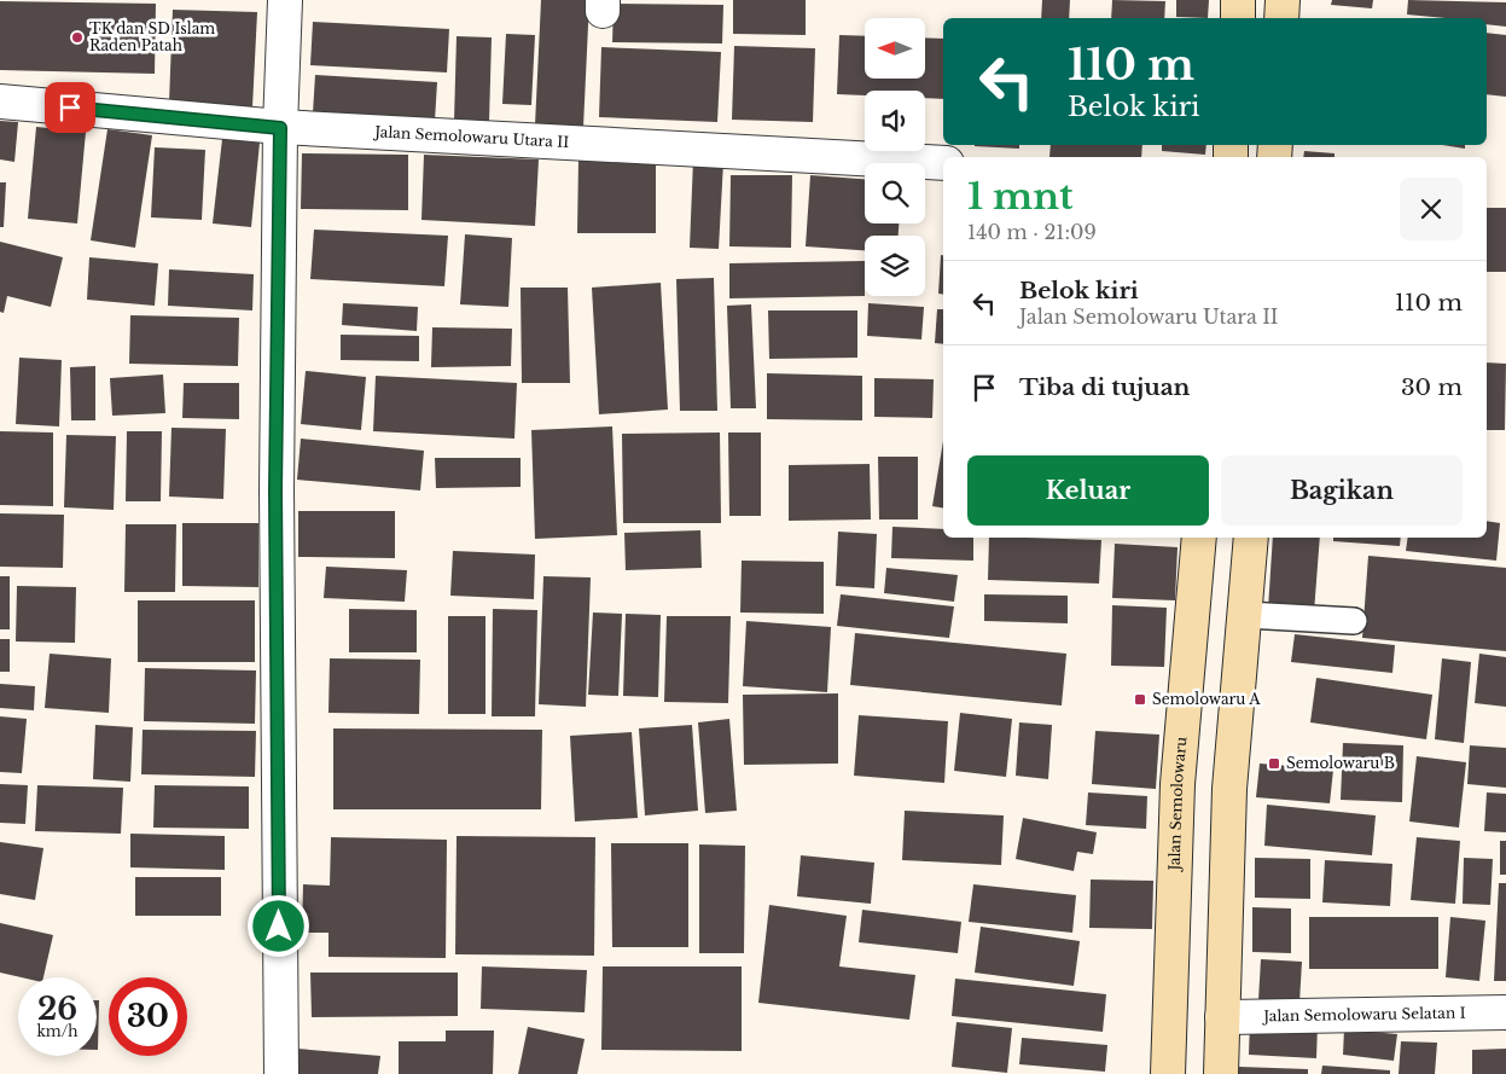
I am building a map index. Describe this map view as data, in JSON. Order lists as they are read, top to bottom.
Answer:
{
  "streets": {
    "main road": ["Jalan Semolowaru"],
    "street": ["Jalan Semolowaru Utara II", "Jalan Semolowaru Selatan I"]
  },
  "places": {
    "other": ["TK dan SD Islam Raden Patah"],
    "transit": ["Semolowaru A", "Semolowaru B"]
  },
  "north": "left",
  "page": {
    "turn": ["110 m", "Belok kiri"],
    "heading": ["1 mnt", "140 m · 21:09"],
    "list": [
      {
        "name": "Belok kiri",
        "note": "Jalan Semolowaru Utara II",
        "value": "110 m"
      },
      {
        "name": "Tiba di tujuan",
        "value": "30 m"
      }
    ],
    "buttons": ["Keluar", "Bagikan"],
    "speed": "26 km/h",
    "limit": "30"
  }
}
